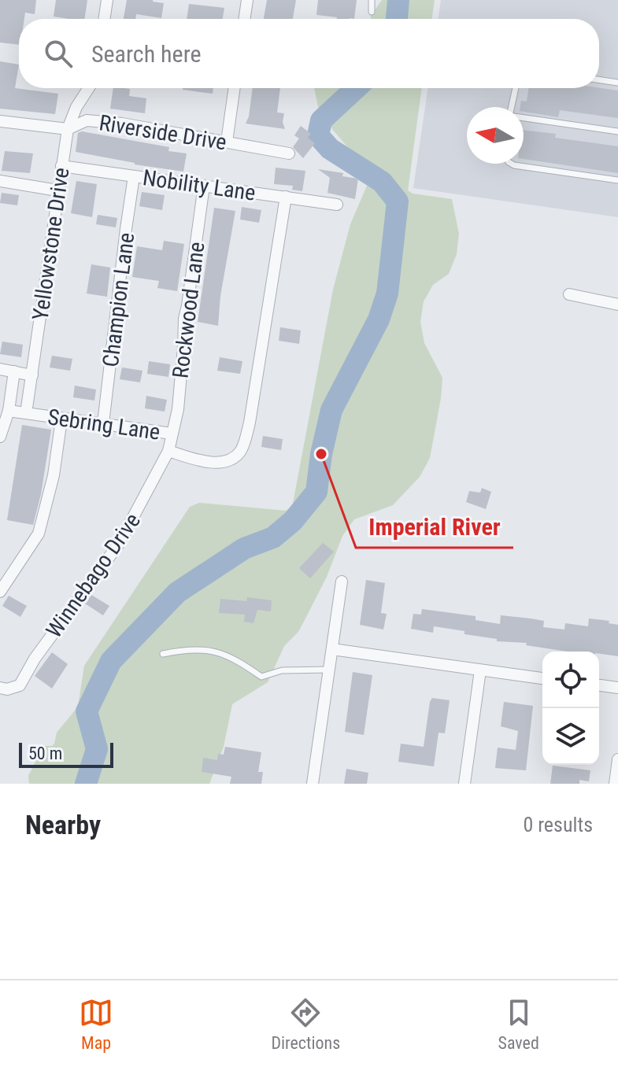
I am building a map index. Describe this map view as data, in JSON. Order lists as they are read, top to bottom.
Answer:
{
  "streets": {
    "street": [
      "Riverside Drive",
      "Nobility Lane",
      "Yellowstone Drive",
      "Champion Lane",
      "Rockwood Lane",
      "Sebring Lane",
      "Winnebago Drive"
    ]
  },
  "crossings": [
    ["Riverside Drive", "Yellowstone Drive"],
    ["Nobility Lane", "Yellowstone Drive"],
    ["Nobility Lane", "Champion Lane"],
    ["Nobility Lane", "Rockwood Lane"],
    ["Nobility Lane", "Sebring Lane"],
    ["Yellowstone Drive", "Sebring Lane"],
    ["Champion Lane", "Sebring Lane"],
    ["Rockwood Lane", "Sebring Lane"],
    ["Sebring Lane", "Winnebago Drive"]
  ],
  "places": ["Imperial River"],
  "scale_bar": "50 m",
  "north": "left",
  "page": {
    "search": "Search here",
    "scale": "50 m",
    "heading": ["Nearby", "0 results"],
    "nav": ["Map", "Directions", "Saved"]
  }
}
